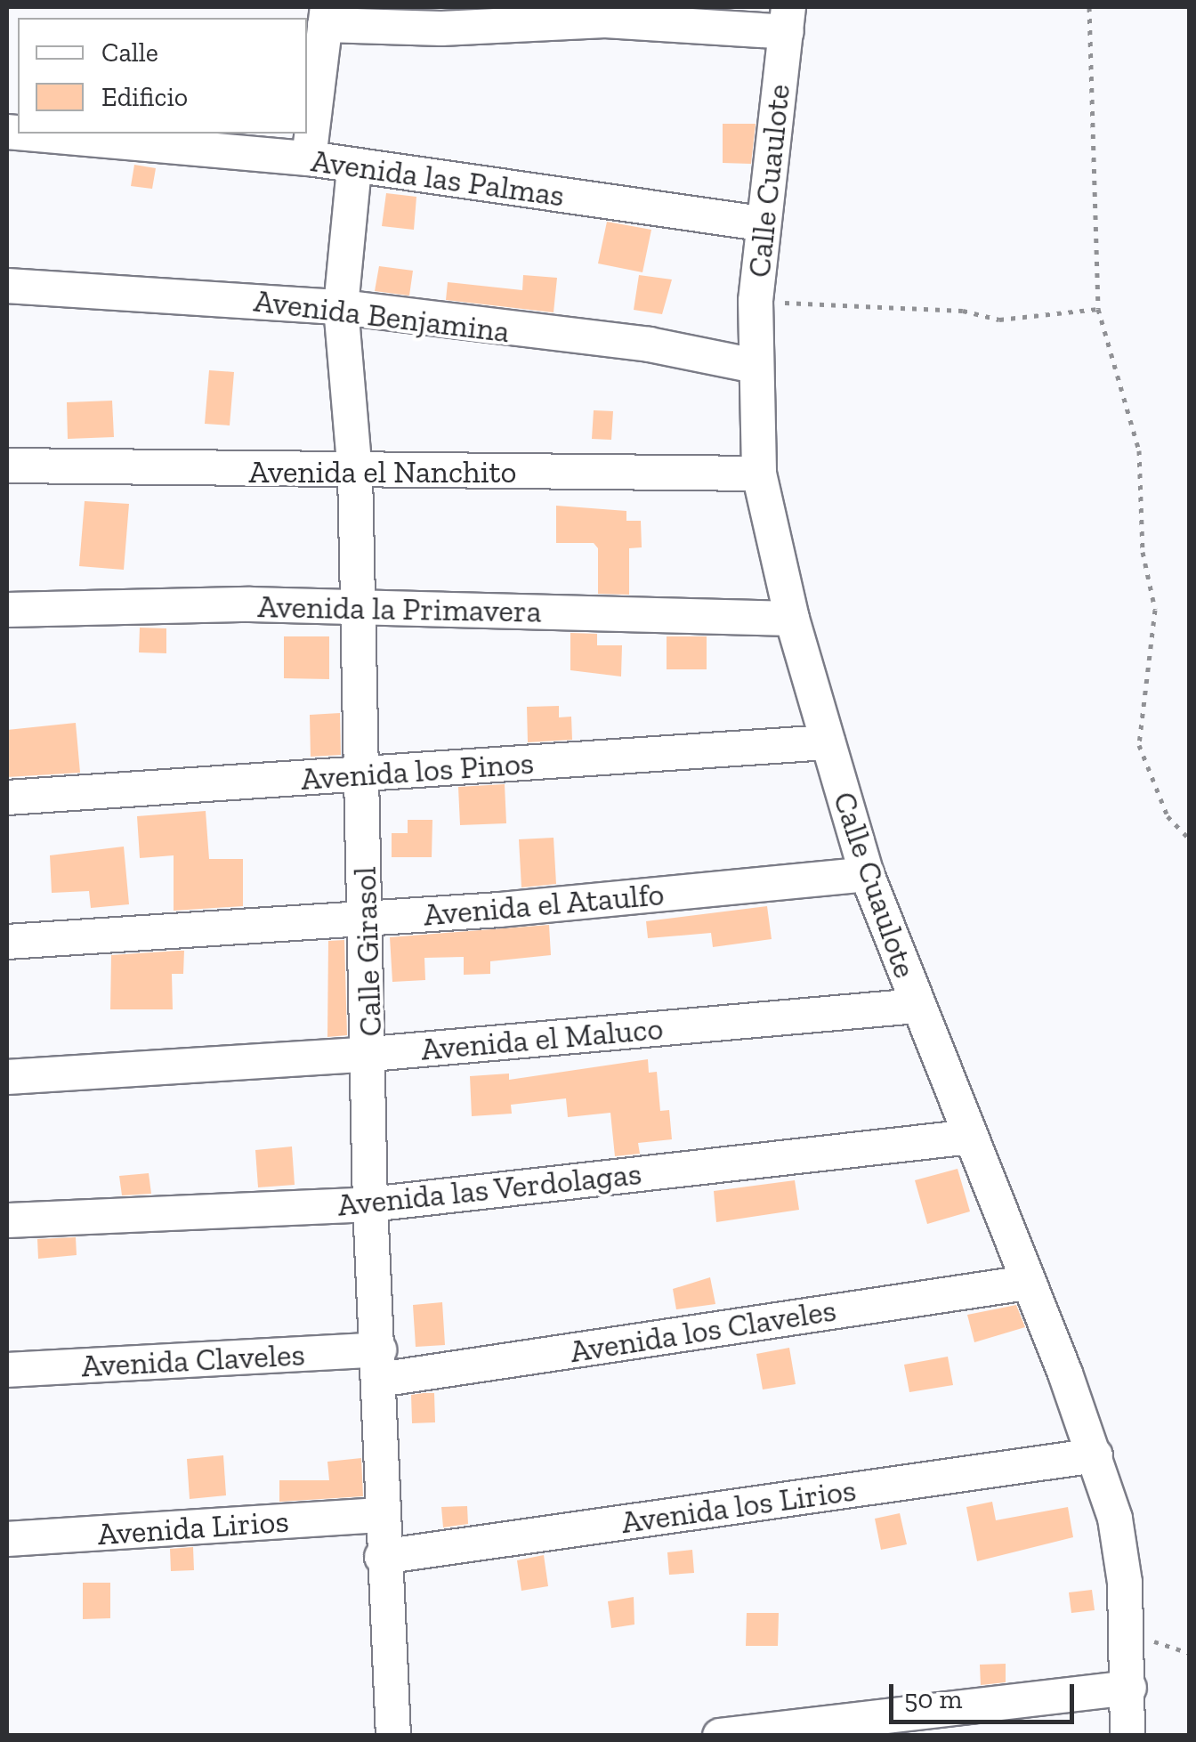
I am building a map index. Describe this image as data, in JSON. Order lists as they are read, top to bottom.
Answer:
{
  "streets": {
    "street": [
      "Avenida las Palmas",
      "Calle Cuaulote",
      "Avenida Benjamina",
      "Avenida el Nanchito",
      "Avenida la Primavera",
      "Avenida los Pinos",
      "Avenida el Ataulfo",
      "Calle Girasol",
      "Avenida el Maluco",
      "Avenida las Verdolagas",
      "Avenida los Claveles",
      "Avenida Claveles",
      "Avenida los Lirios",
      "Avenida Lirios"
    ]
  },
  "crossings": [
    ["Avenida las Palmas", "Calle Cuaulote"],
    ["Avenida las Palmas", "Calle Girasol"],
    ["Calle Cuaulote", "Avenida Benjamina"],
    ["Calle Cuaulote", "Avenida el Nanchito"],
    ["Calle Cuaulote", "Avenida la Primavera"],
    ["Calle Cuaulote", "Avenida los Pinos"],
    ["Calle Cuaulote", "Avenida el Ataulfo"],
    ["Calle Cuaulote", "Avenida el Maluco"],
    ["Calle Cuaulote", "Avenida las Verdolagas"],
    ["Calle Cuaulote", "Avenida los Claveles"],
    ["Calle Cuaulote", "Avenida los Lirios"],
    ["Avenida Benjamina", "Calle Girasol"],
    ["Avenida el Nanchito", "Calle Girasol"],
    ["Avenida la Primavera", "Calle Girasol"],
    ["Avenida los Pinos", "Calle Girasol"],
    ["Avenida el Ataulfo", "Calle Girasol"],
    ["Calle Girasol", "Avenida el Maluco"],
    ["Calle Girasol", "Avenida las Verdolagas"],
    ["Calle Girasol", "Avenida los Claveles"],
    ["Calle Girasol", "Avenida Claveles"],
    ["Calle Girasol", "Avenida los Lirios"],
    ["Calle Girasol", "Avenida Lirios"],
    ["Avenida los Claveles", "Avenida Claveles"]
  ],
  "legend": ["Calle", "Edificio"],
  "scale_bar": "50 m"
}
